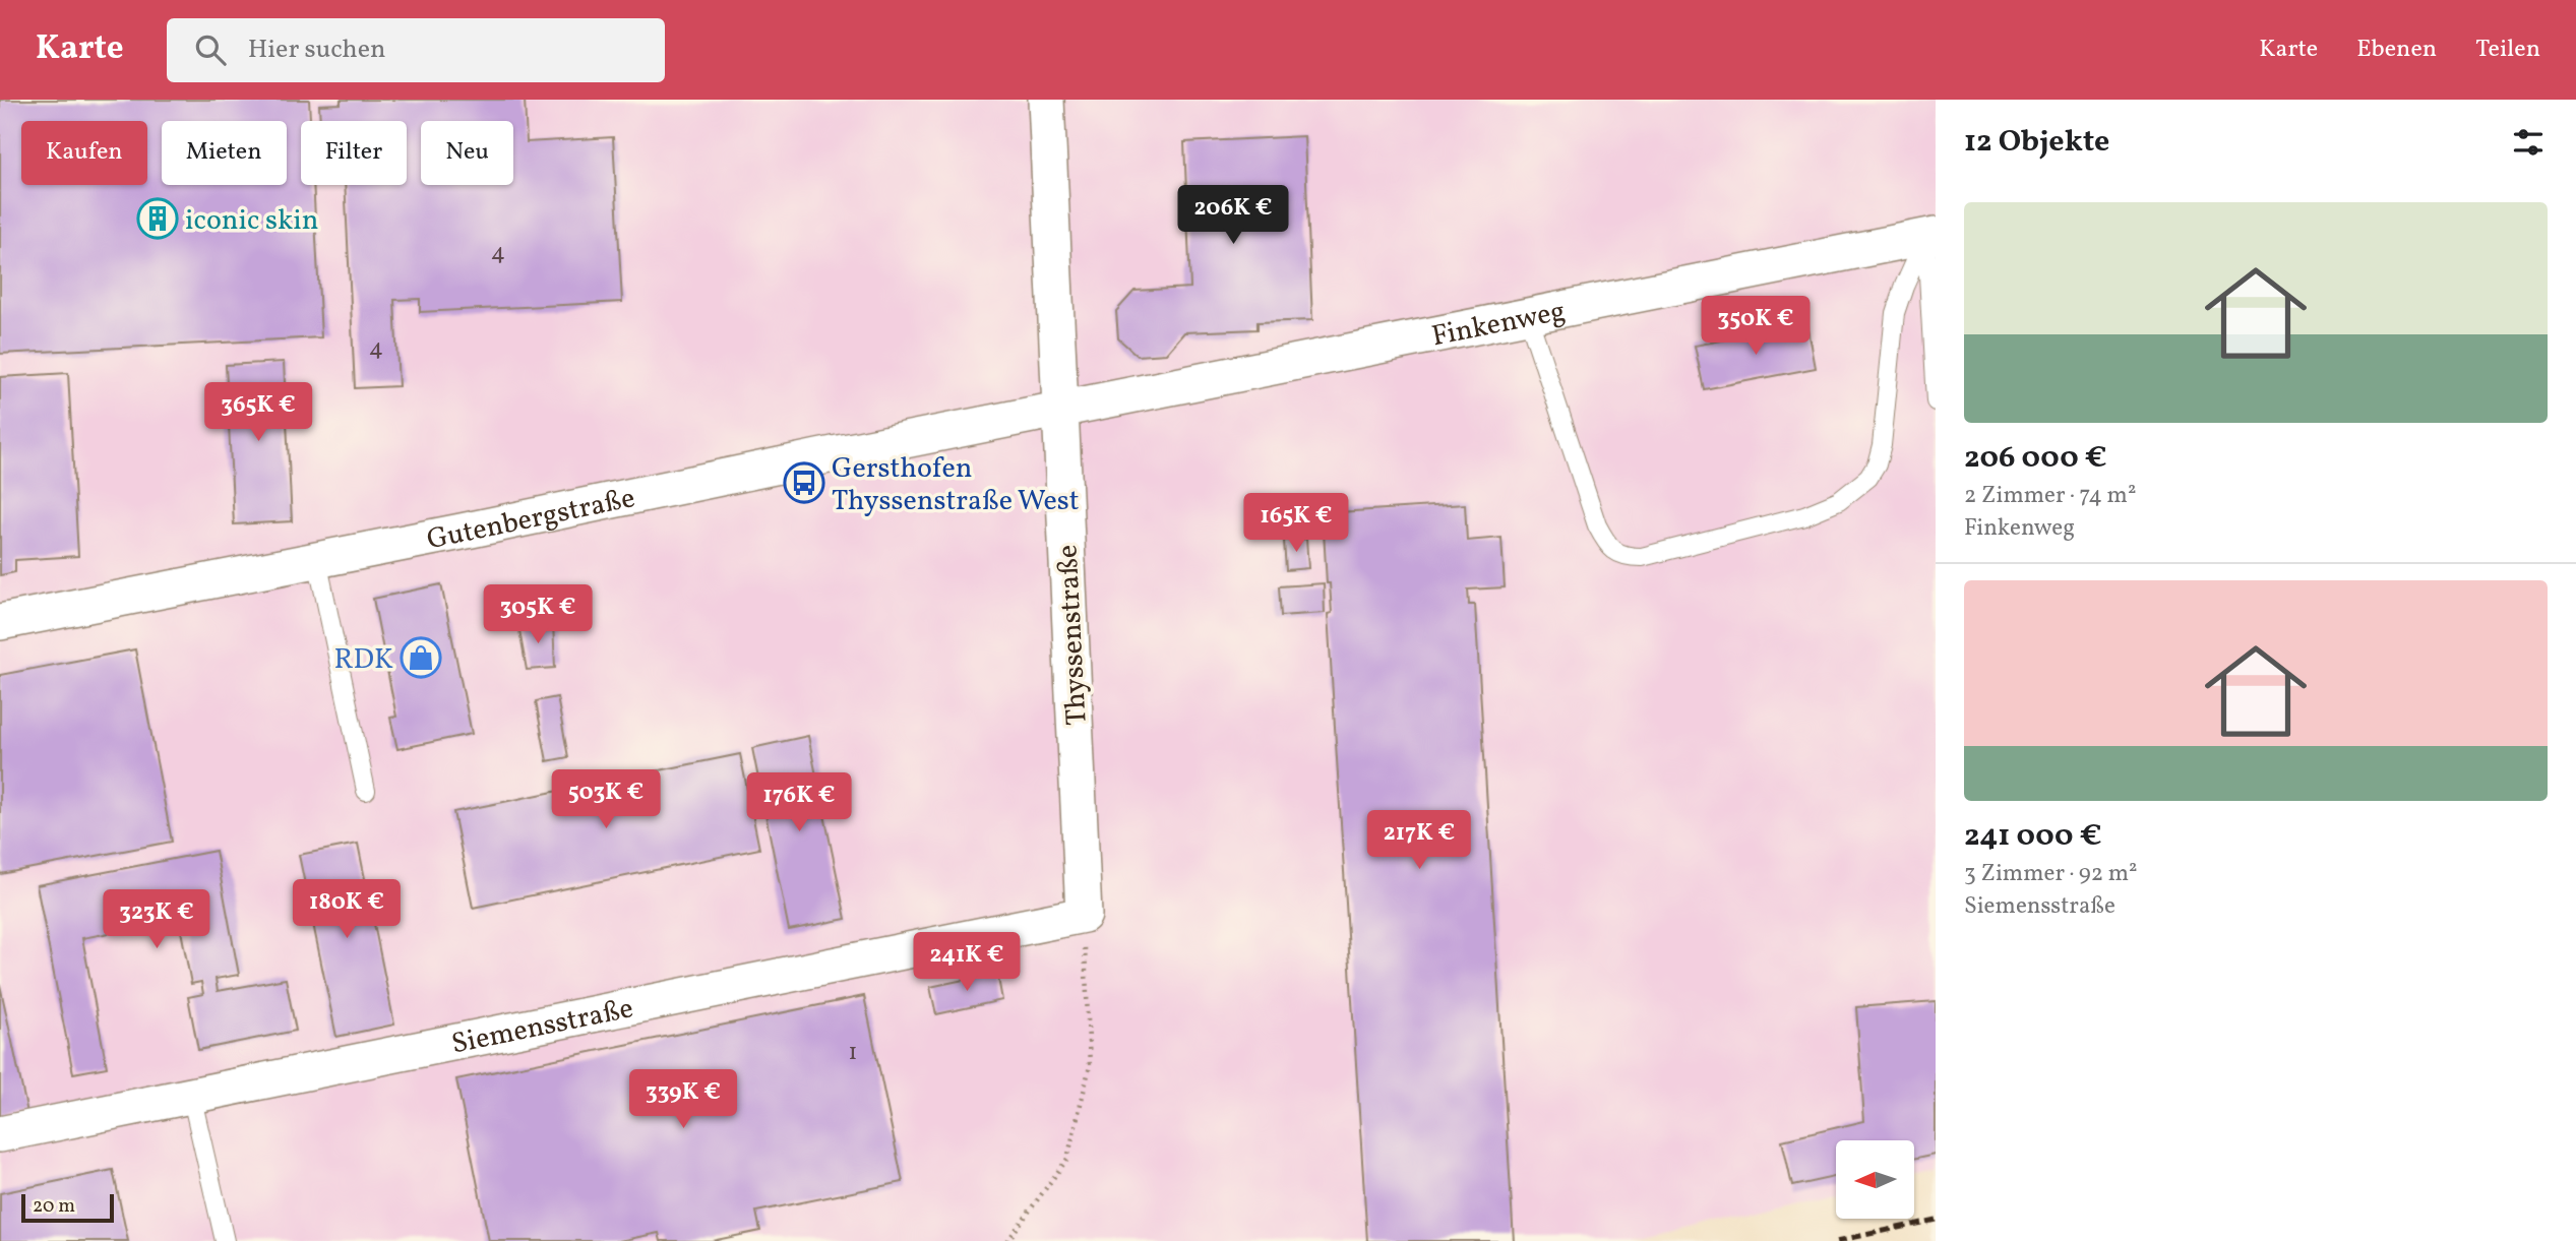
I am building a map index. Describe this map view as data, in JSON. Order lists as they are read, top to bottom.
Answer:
{
  "streets": {
    "street": [
      "Finkenweg",
      "Gutenbergstraße",
      "Thyssenstraße",
      "Siemensstraße"
    ]
  },
  "crossings": [
    ["Finkenweg", "Gutenbergstraße"],
    ["Finkenweg", "Thyssenstraße"],
    ["Gutenbergstraße", "Thyssenstraße"],
    ["Thyssenstraße", "Siemensstraße"]
  ],
  "places": {
    "building": ["iconic skin"],
    "bus stop": ["Gersthofen Thyssenstraße West"],
    "shop": ["RDK"]
  },
  "house_numbers": ["4", "4", "1"],
  "scale_bar": "20 m",
  "north": "left",
  "page": {
    "header": "Karte",
    "search": "Hier suchen",
    "nav": ["Karte", "Ebenen", "Teilen"],
    "heading": "12 Objekte",
    "chip": [
      "Kaufen",
      "Mieten",
      "Filter",
      "Neu"
    ],
    "price": [
      "206K €",
      "350K €",
      "365K €",
      "165K €",
      "305K €",
      "503K €",
      "176K €",
      "217K €",
      "180K €",
      "323K €",
      "241K €",
      "339K €"
    ],
    "list": [
      {
        "name": "206 000 €",
        "note": "2 Zimmer · 74 m² · Finkenweg"
      },
      {
        "name": "241 000 €",
        "note": "3 Zimmer · 92 m² · Siemensstraße"
      }
    ],
    "scale": "20 m"
  }
}
